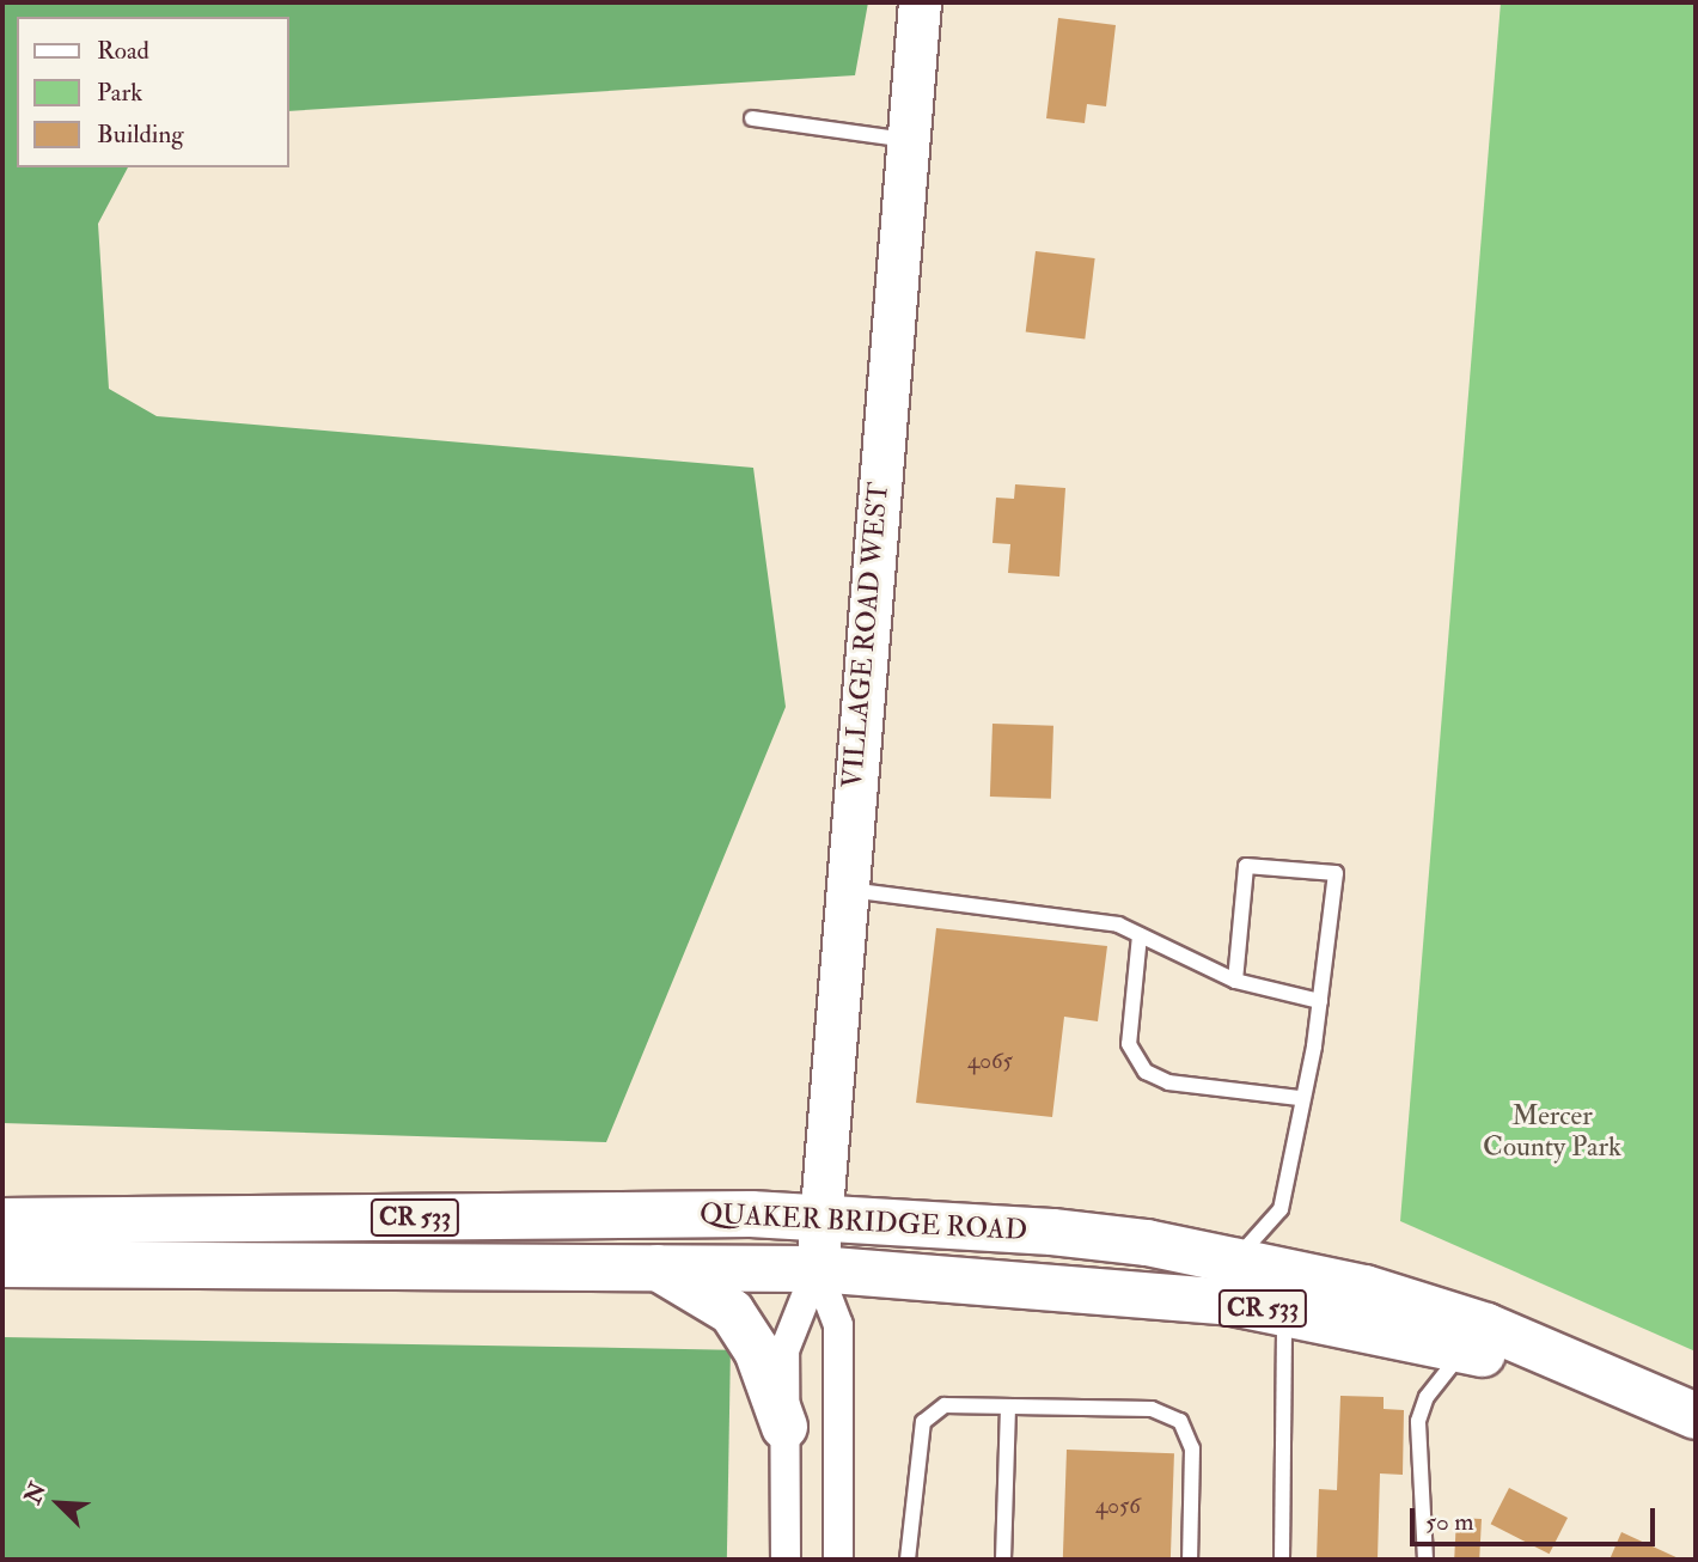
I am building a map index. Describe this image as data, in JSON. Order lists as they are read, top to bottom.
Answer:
{
  "streets": {
    "main road": ["VILLAGE ROAD WEST", "CR 533", "QUAKER BRIDGE ROAD"]
  },
  "crossings": [
    ["VILLAGE ROAD WEST", "QUAKER BRIDGE ROAD"]
  ],
  "parks": ["Mercer County Park"],
  "house_numbers": ["4065", "4056"],
  "legend": ["Road", "Park", "Building"],
  "scale_bar": "50 m",
  "north": "top left"
}
